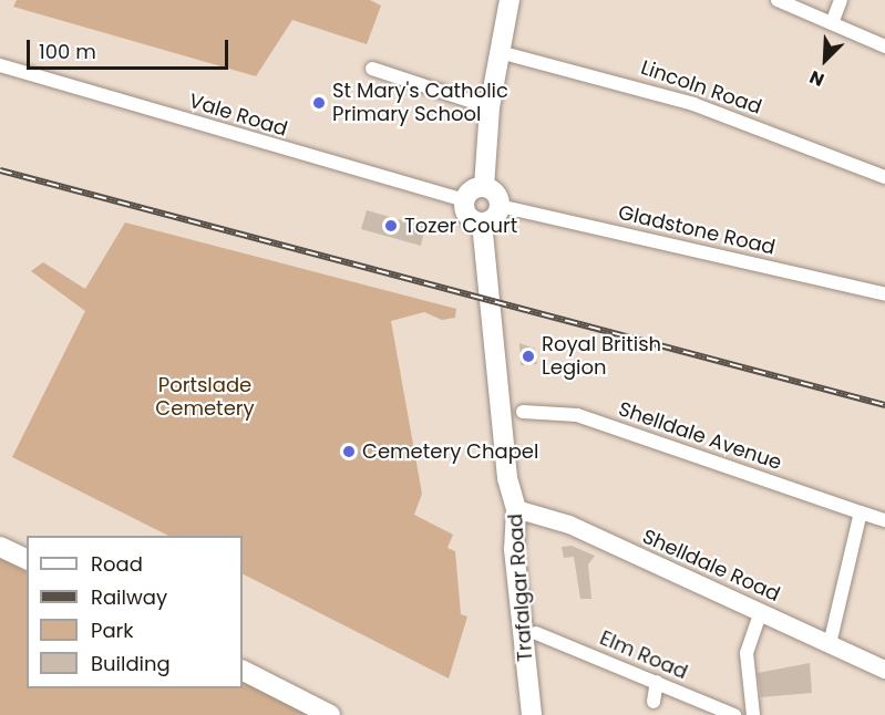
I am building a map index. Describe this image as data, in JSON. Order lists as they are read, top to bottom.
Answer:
{
  "streets": {
    "main road": ["Trafalgar Road"],
    "street": [
      "Lincoln Road",
      "Vale Road",
      "Gladstone Road",
      "Shelldale Avenue",
      "Shelldale Road",
      "Elm Road"
    ]
  },
  "crossings": [
    ["Vale Road", "Gladstone Road"],
    ["Vale Road", "Trafalgar Road"],
    ["Gladstone Road", "Trafalgar Road"],
    ["Shelldale Road", "Trafalgar Road"]
  ],
  "parks": ["Portslade Cemetery"],
  "places": [
    "St Mary's Catholic Primary School",
    "Tozer Court",
    "Royal British Legion",
    "Cemetery Chapel"
  ],
  "legend": [
    "Road",
    "Railway",
    "Park",
    "Building"
  ],
  "scale_bar": "100 m",
  "north": "bottom left"
}
